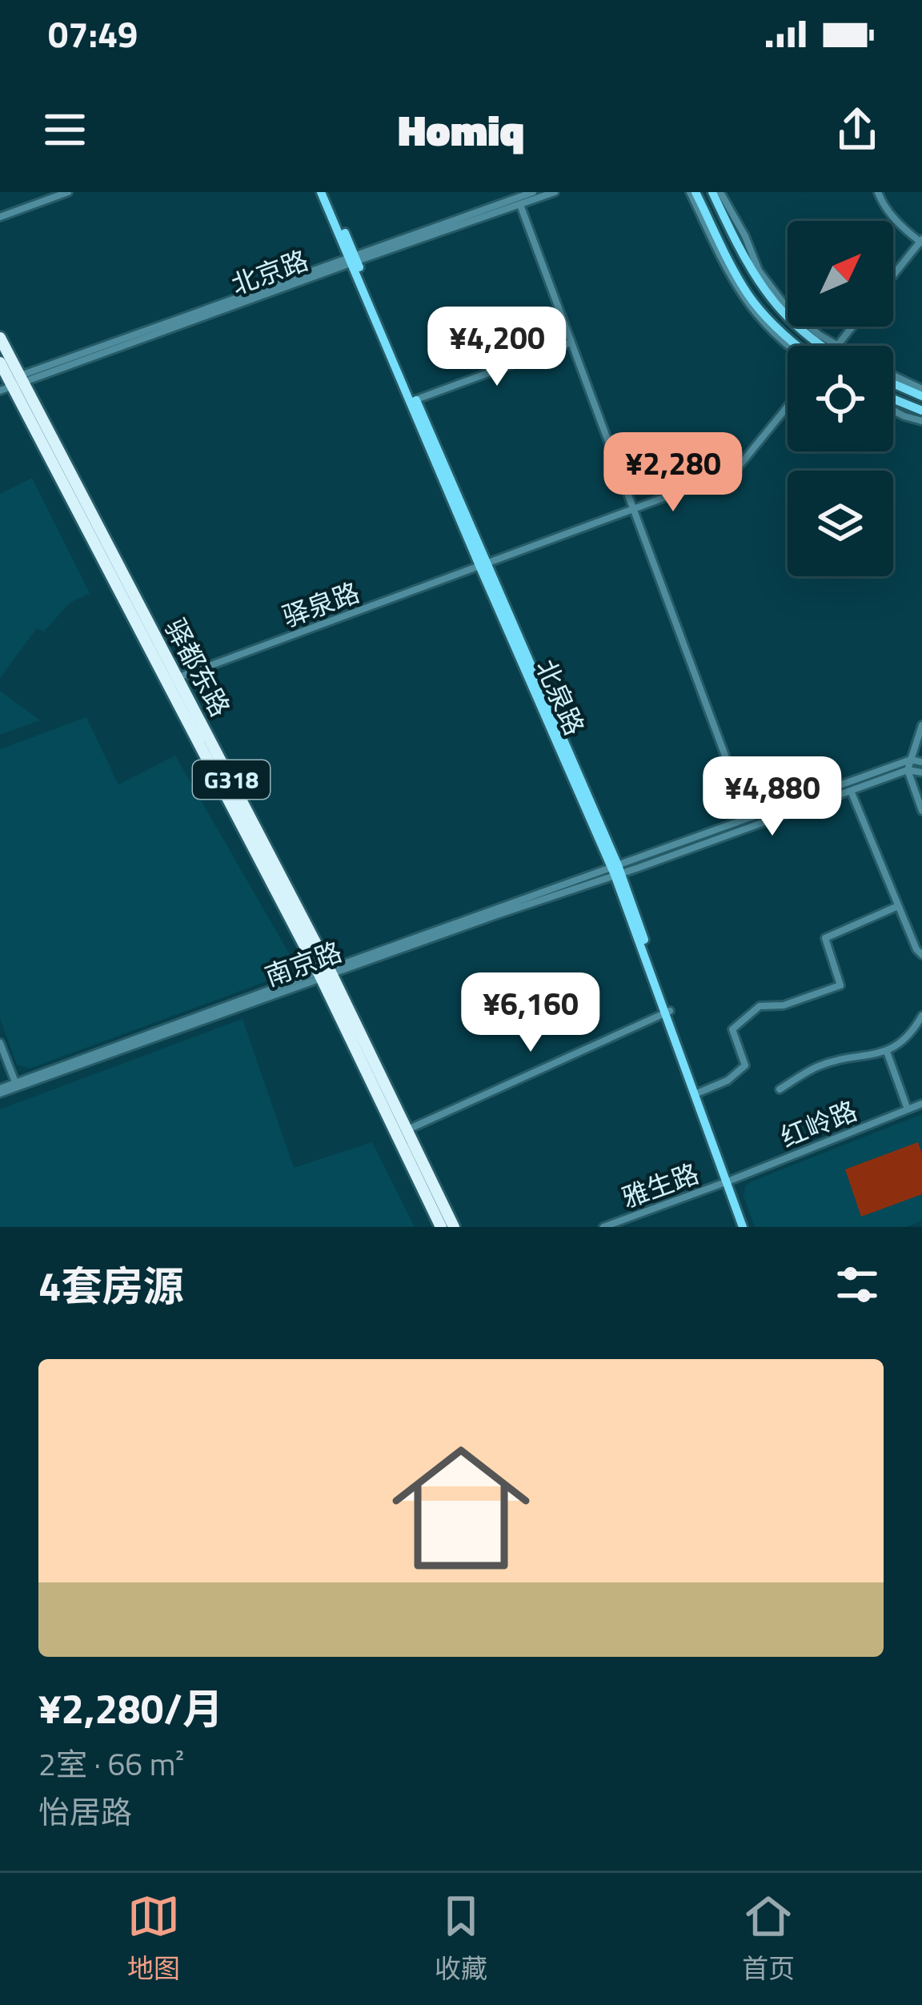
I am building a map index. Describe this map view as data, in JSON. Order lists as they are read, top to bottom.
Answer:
{
  "streets": {
    "highway": ["驿都东路", "G318"],
    "main road": ["北泉路"],
    "street": [
      "北京路",
      "驿泉路",
      "南京路",
      "红岭路",
      "雅生路"
    ]
  },
  "crossings": [
    ["北京路", "驿都东路"],
    ["北京路", "北泉路"],
    ["驿泉路", "驿都东路"],
    ["驿泉路", "北泉路"],
    ["驿都东路", "南京路"],
    ["北泉路", "南京路"],
    ["北泉路", "红岭路"],
    ["北泉路", "雅生路"],
    ["红岭路", "雅生路"]
  ],
  "north": "top right",
  "page": {
    "status": "07:49",
    "header": "Homiq",
    "price": [
      "¥4,200",
      "¥2,280",
      "¥4,880",
      "¥6,160"
    ],
    "heading": "4套房源",
    "list": [
      {
        "name": "¥2,280/月",
        "note": "2室 · 66 m² · 怡居路"
      }
    ],
    "tabs": ["地图", "收藏", "首页"]
  }
}
